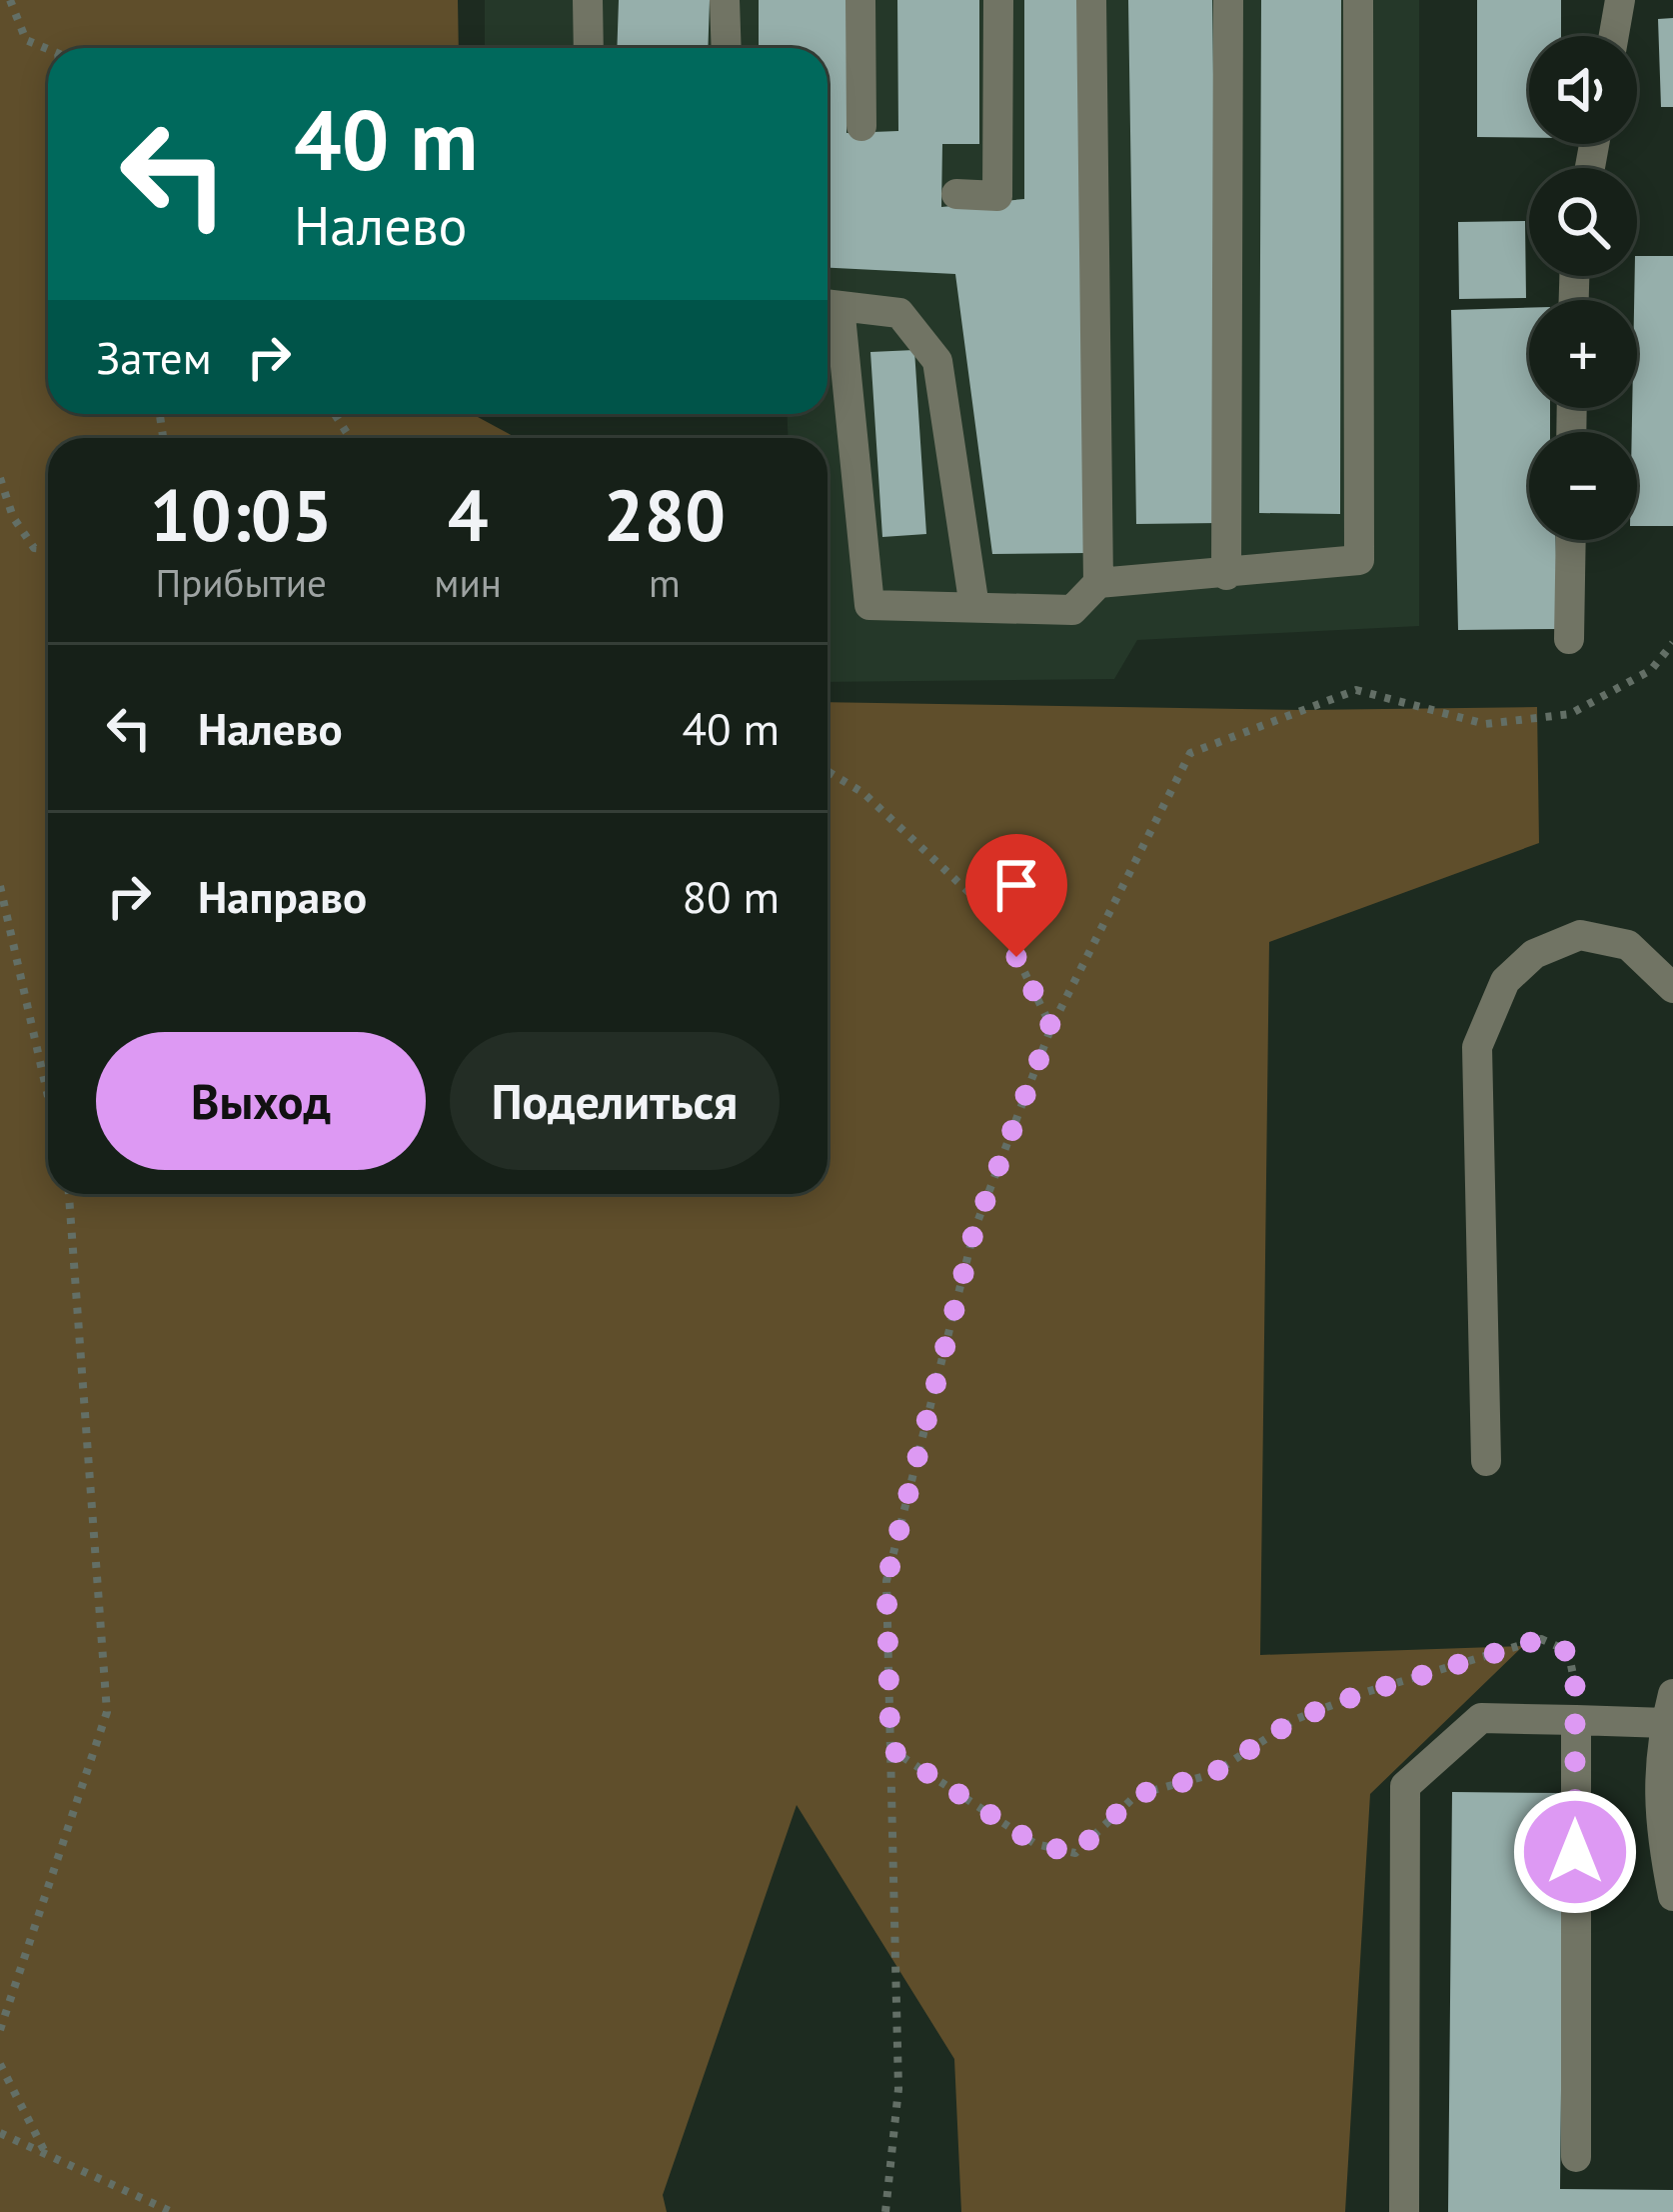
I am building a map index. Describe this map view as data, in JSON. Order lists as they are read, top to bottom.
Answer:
{
  "page": {
    "map_buttons": ["+", "−"],
    "turn": ["40 m", "Налево"],
    "then": "Затем",
    "eta": [
      "10:05",
      "Прибытие",
      "4",
      "мин",
      "280",
      "m"
    ],
    "list": [
      {
        "name": "Налево",
        "value": "40 m"
      },
      {
        "name": "Направо",
        "value": "80 m"
      }
    ],
    "buttons": ["Выход", "Поделиться"]
  }
}
